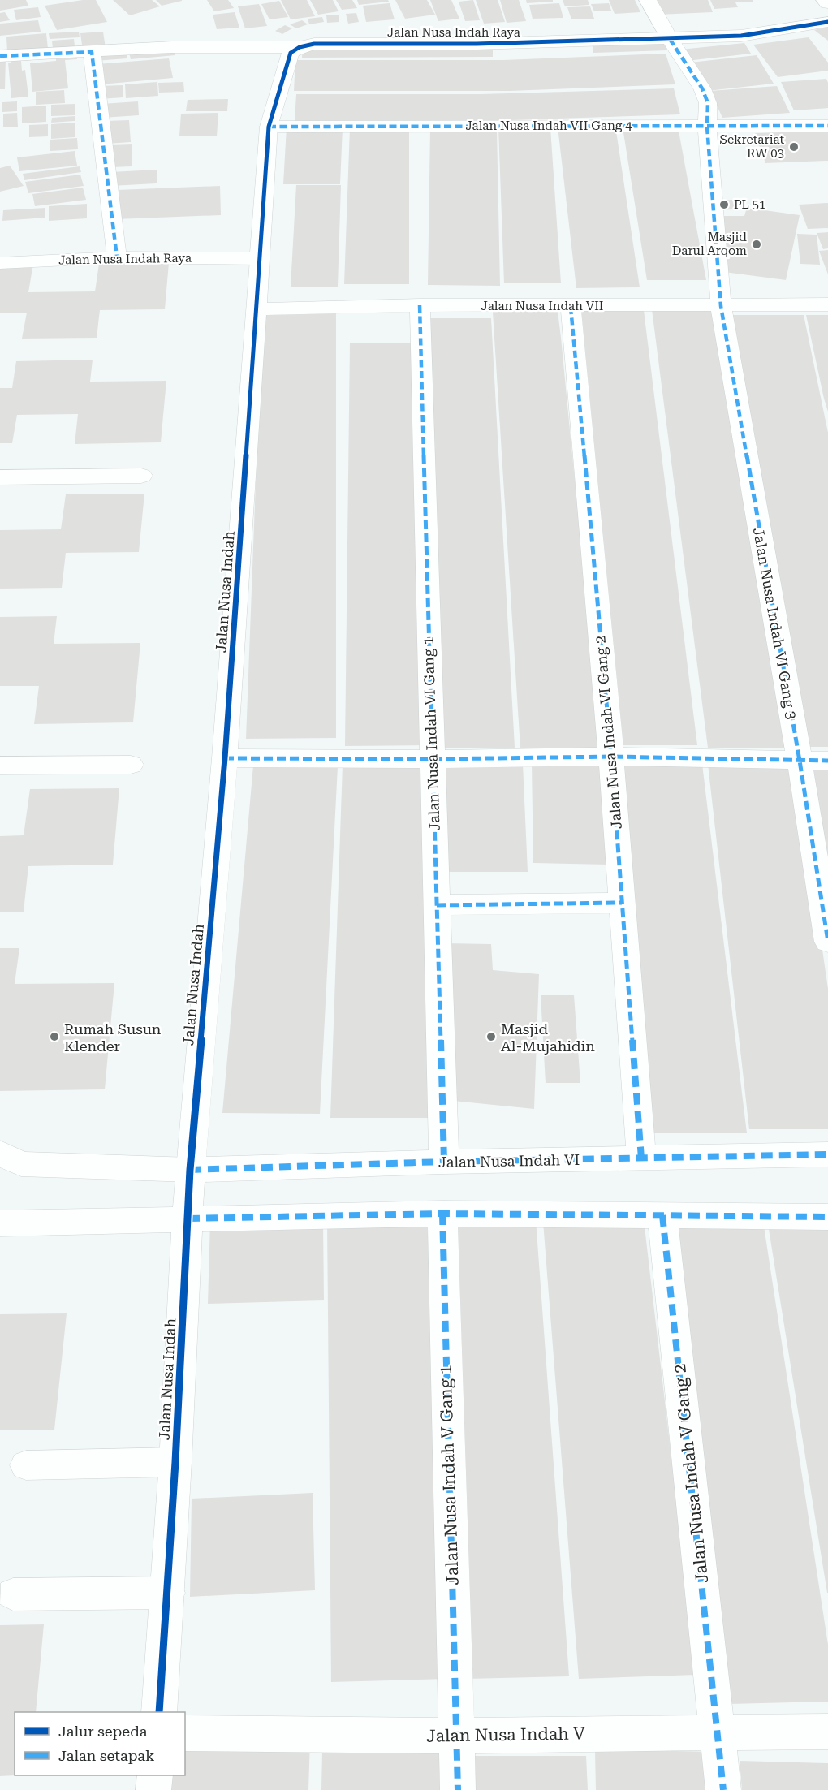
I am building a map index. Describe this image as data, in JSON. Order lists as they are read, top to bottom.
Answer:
{
  "streets": {
    "street": [
      "Jalan Nusa Indah Raya",
      "Jalan Nusa Indah VII Gang 4",
      "Jalan Nusa Indah VII",
      "Jalan Nusa Indah",
      "Jalan Nusa Indah VI Gang 3",
      "Jalan Nusa Indah VI Gang 2",
      "Jalan Nusa Indah VI Gang 1",
      "Jalan Nusa Indah VI",
      "Jalan Nusa Indah V Gang 2",
      "Jalan Nusa Indah V Gang 1",
      "Jalan Nusa Indah V"
    ]
  },
  "crossings": [
    ["Jalan Nusa Indah Raya", "Jalan Nusa Indah"],
    ["Jalan Nusa Indah Raya", "Jalan Nusa Indah VI Gang 3"],
    ["Jalan Nusa Indah VII Gang 4", "Jalan Nusa Indah VI Gang 3"],
    ["Jalan Nusa Indah VII", "Jalan Nusa Indah"],
    ["Jalan Nusa Indah VII", "Jalan Nusa Indah VI Gang 3"],
    ["Jalan Nusa Indah VII", "Jalan Nusa Indah VI Gang 2"],
    ["Jalan Nusa Indah VII", "Jalan Nusa Indah VI Gang 1"],
    ["Jalan Nusa Indah", "Jalan Nusa Indah VI"],
    ["Jalan Nusa Indah VI Gang 2", "Jalan Nusa Indah VI"],
    ["Jalan Nusa Indah VI Gang 1", "Jalan Nusa Indah VI"],
    ["Jalan Nusa Indah V Gang 2", "Jalan Nusa Indah V"],
    ["Jalan Nusa Indah V Gang 1", "Jalan Nusa Indah V"]
  ],
  "places": [
    "Sekretariat RW 03",
    "PL 51",
    "Masjid Darul Arqom",
    "Rumah Susun Klender",
    "Masjid Al-Mujahidin"
  ],
  "legend": ["Jalur sepeda", "Jalan setapak"]
}
